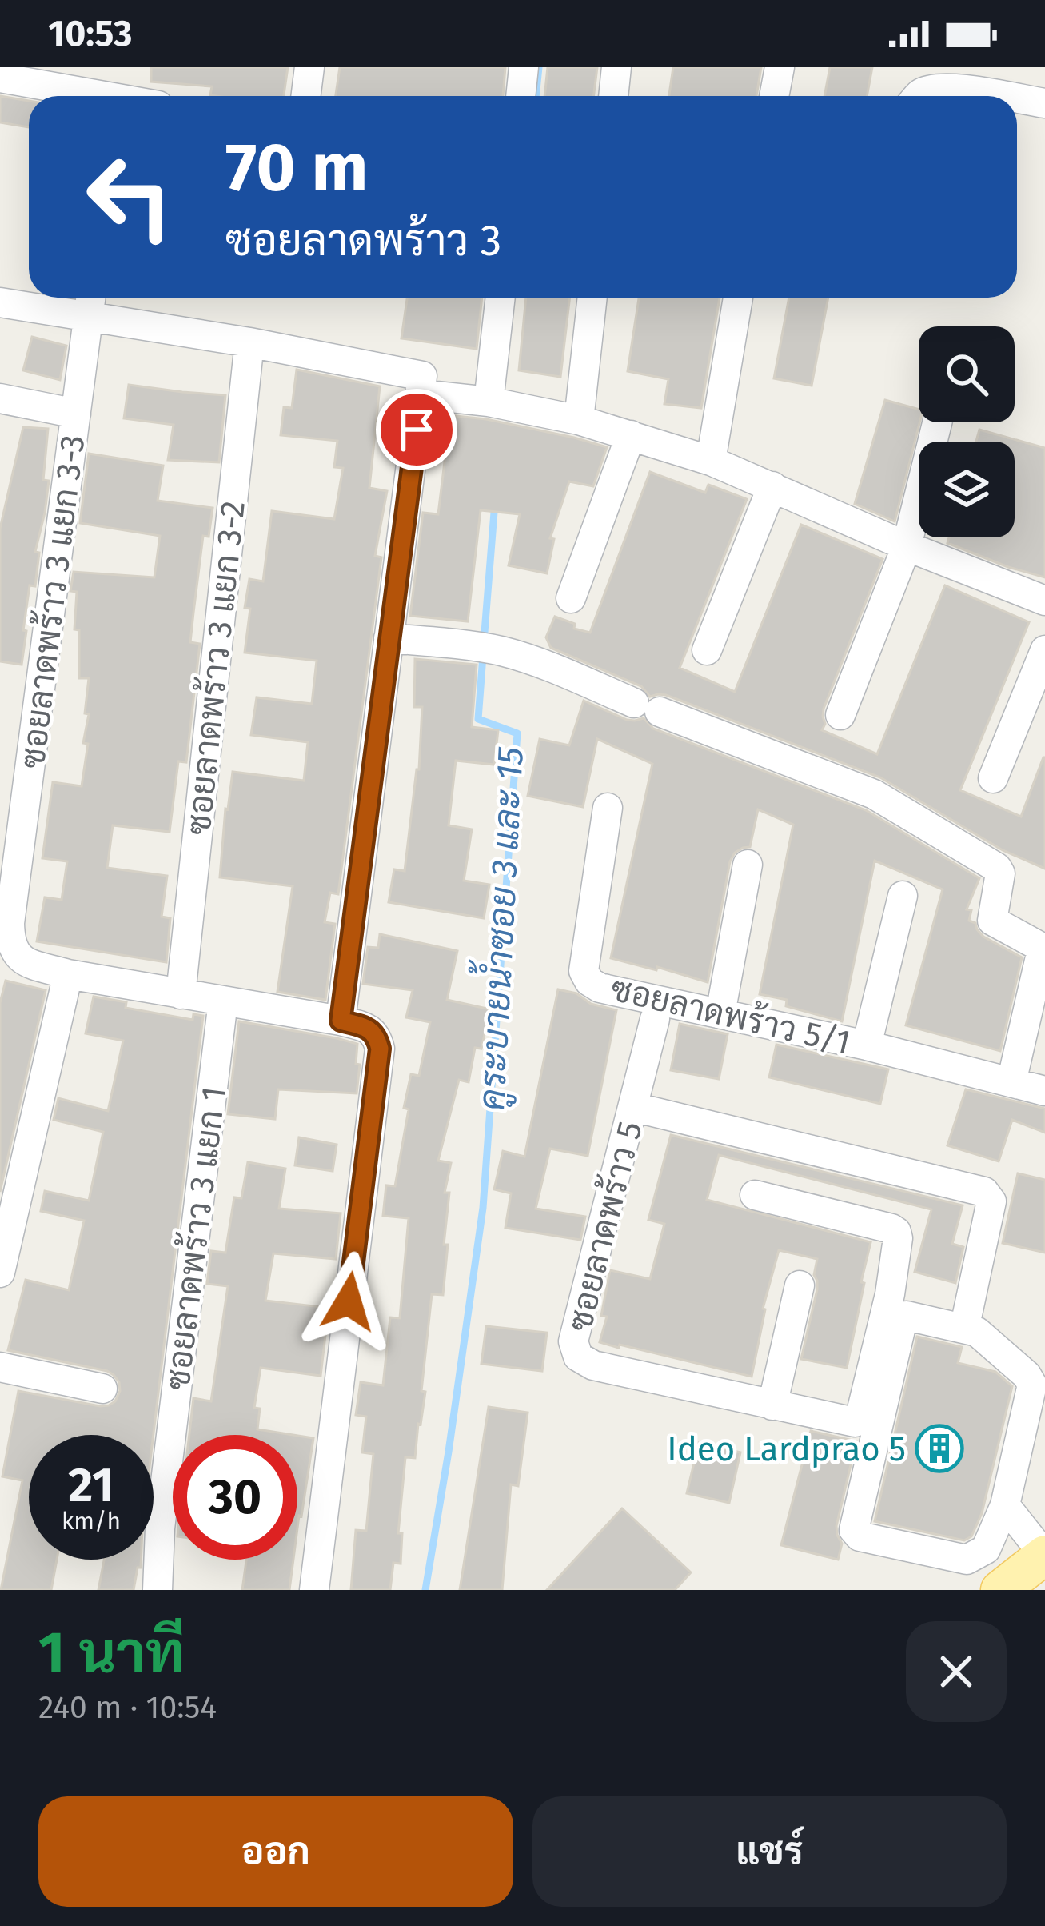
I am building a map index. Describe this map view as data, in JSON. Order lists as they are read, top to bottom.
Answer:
{
  "streets": {
    "street": [
      "ซอยลาดพร้าว 3 แยก 3-3",
      "ซอยลาดพร้าว 3 แยก 3-2",
      "ซอยลาดพร้าว 5/1",
      "ซอยลาดพร้าว 5",
      "ซอยลาดพร้าว 3 แยก 1"
    ]
  },
  "crossings": [
    ["ซอยลาดพร้าว 3 แยก 3-3", "ซอยลาดพร้าว 3 แยก 3-2"],
    ["ซอยลาดพร้าว 3 แยก 3-3", "ซอยลาดพร้าว 3 แยก 1"]
  ],
  "water": ["คูระบายน้ำซอย 3 และ 15"],
  "places": {
    "building": ["Ideo Lardprao 5"]
  },
  "page": {
    "status": "10:53",
    "turn": ["70 m", "ซอยลาดพร้าว 3"],
    "speed": "21 km/h",
    "limit": "30",
    "heading": ["1 นาที", "240 m · 10:54"],
    "buttons": ["ออก", "แชร์"]
  }
}
